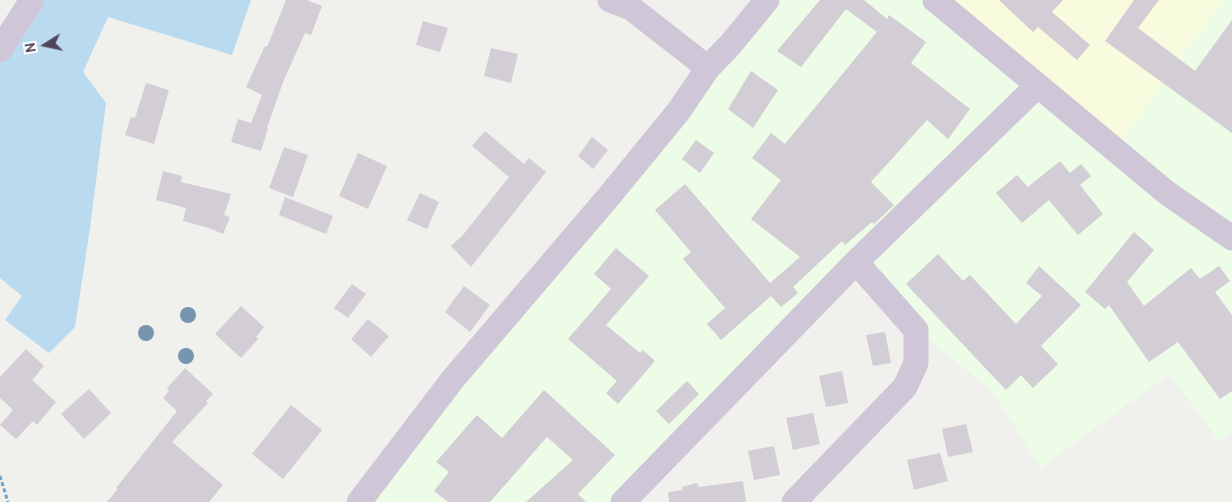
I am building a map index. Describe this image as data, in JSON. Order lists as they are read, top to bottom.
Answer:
{
  "north": "left"
}
